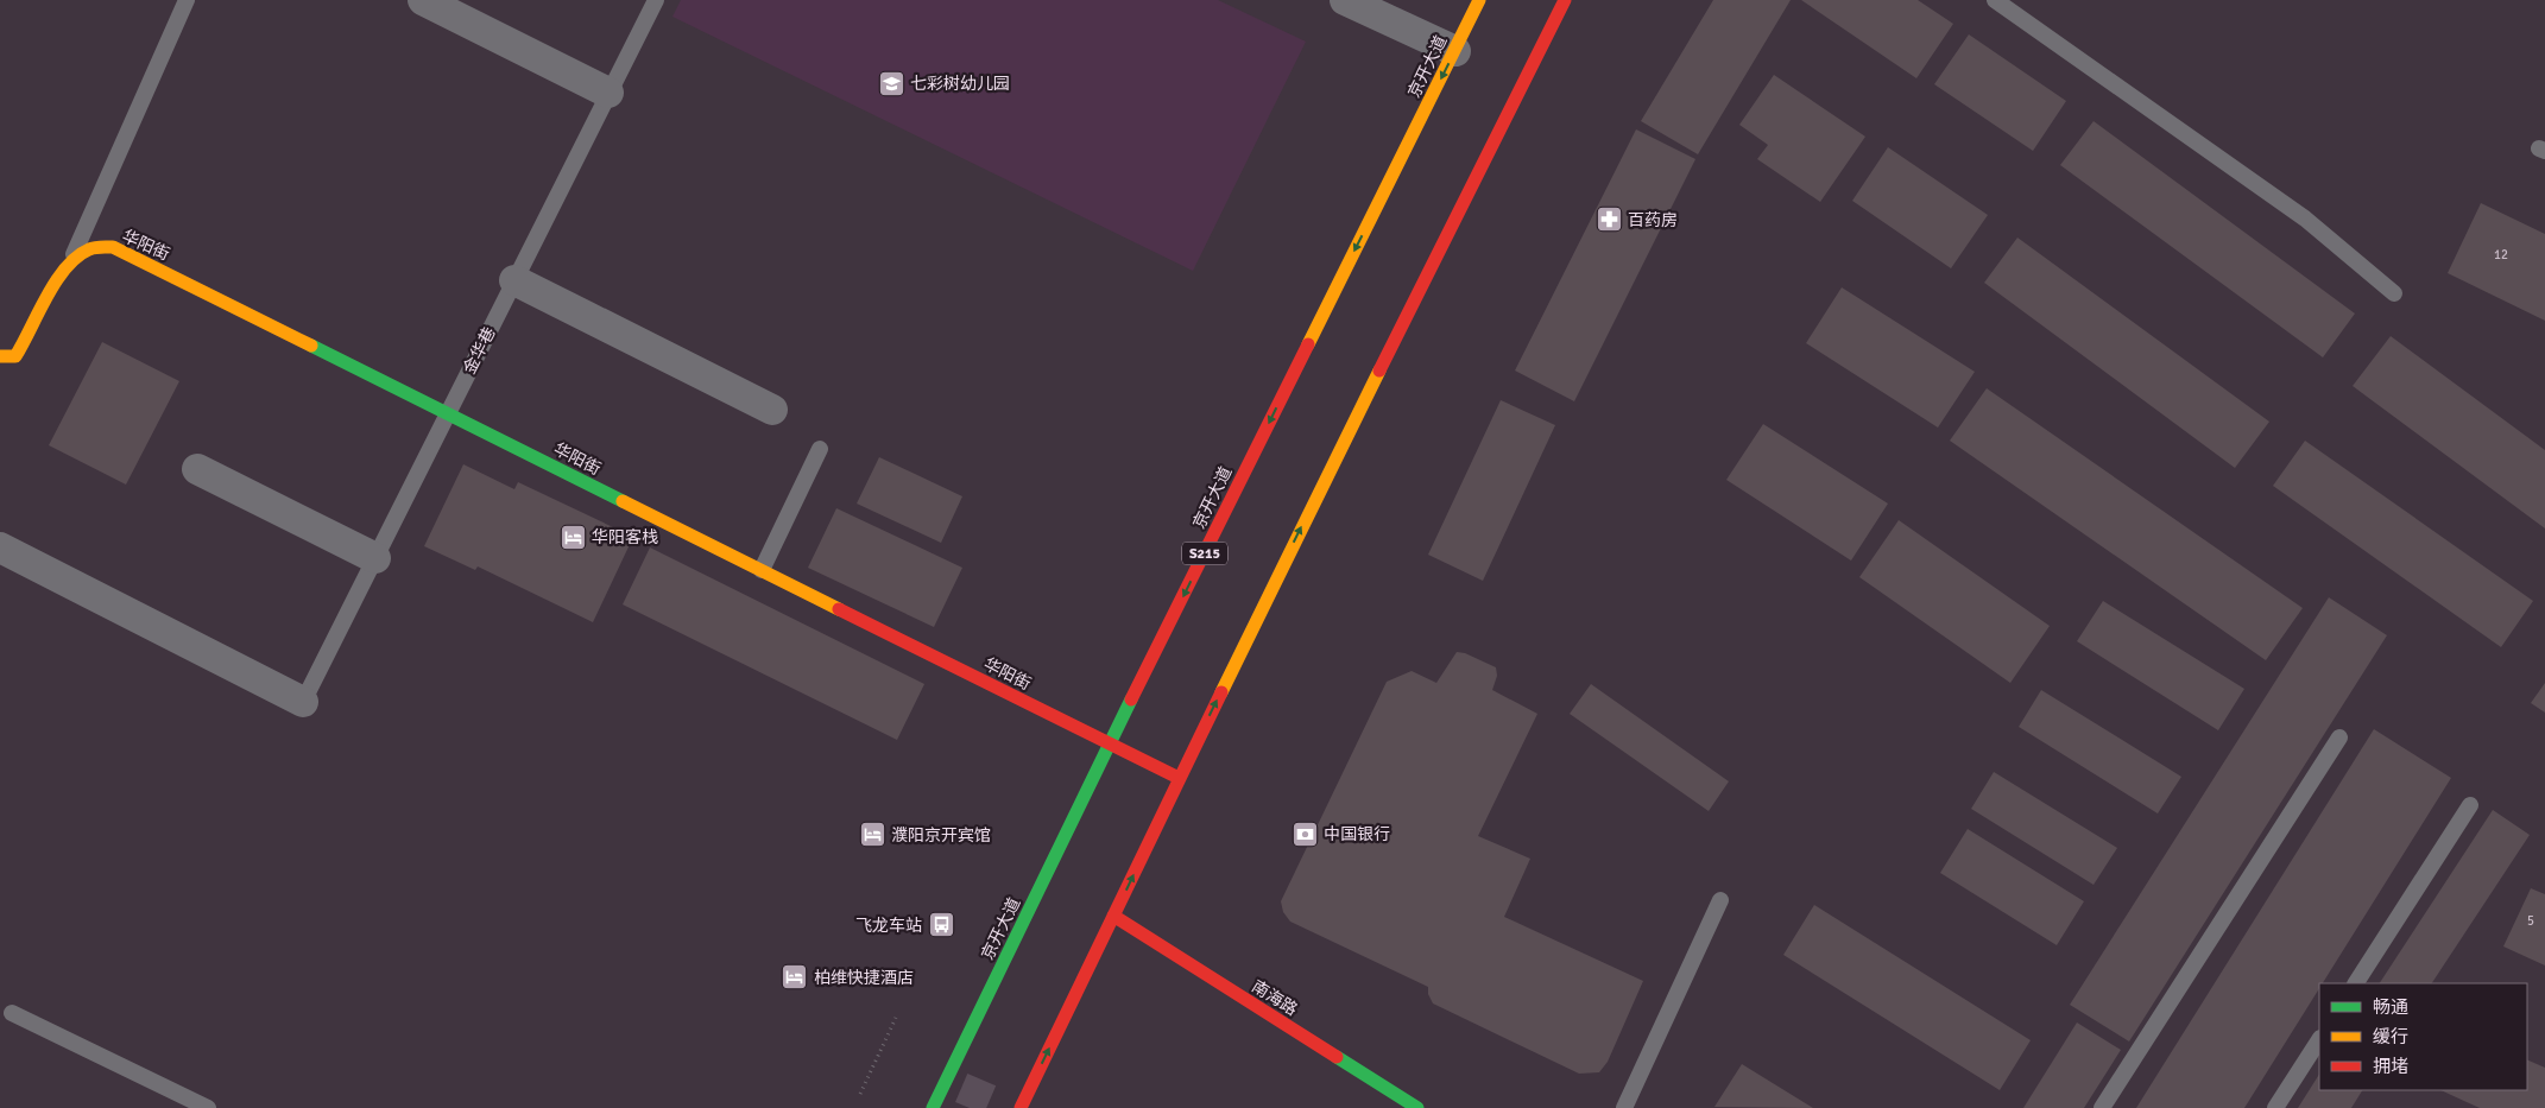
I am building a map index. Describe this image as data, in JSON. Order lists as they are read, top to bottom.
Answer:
{
  "streets": {
    "main road": [
      "京开大道",
      "华阳街",
      "S215",
      "南海路"
    ],
    "lane": ["金华巷"]
  },
  "crossings": [
    ["京开大道", "华阳街"],
    ["华阳街", "金华巷"]
  ],
  "places": {
    "school or university": ["七彩树幼儿园"],
    "pharmacy": ["百药房"],
    "hotel": ["华阳客栈", "濮阳京开宾馆", "柏维快捷酒店"],
    "bank": ["中国银行"],
    "bus stop": ["飞龙车站"]
  },
  "house_numbers": ["12", "5"],
  "legend": ["畅通", "缓行", "拥堵"]
}
